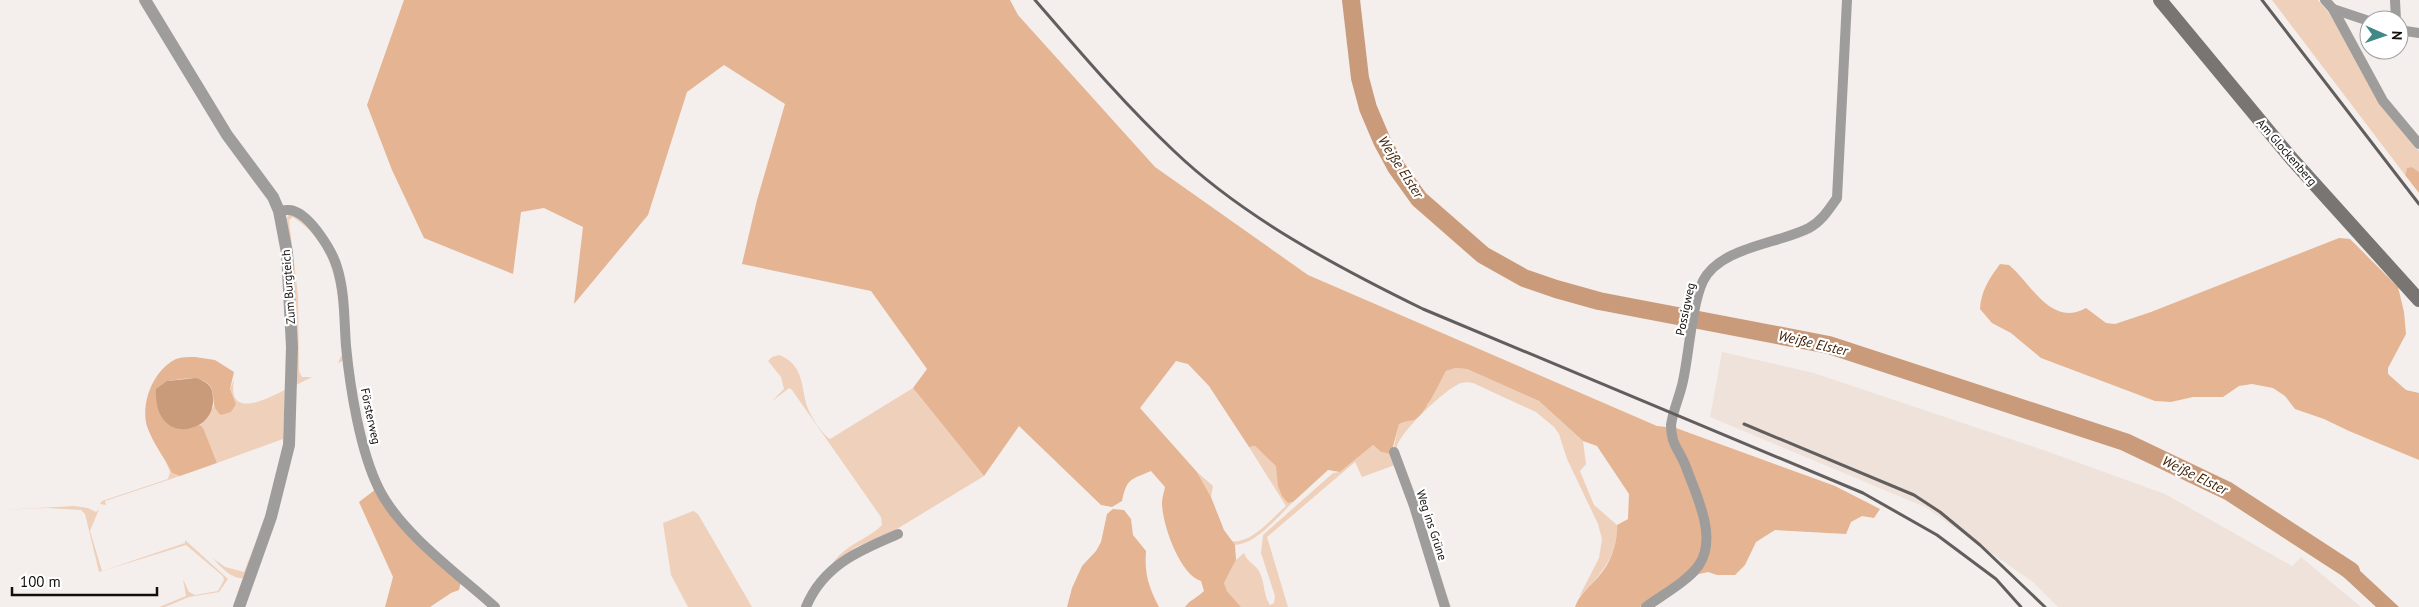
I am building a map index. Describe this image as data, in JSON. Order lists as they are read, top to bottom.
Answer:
{
  "streets": {
    "main road": ["Am Glockenberg"],
    "street": [
      "Zum Burgteich",
      "Possigweg",
      "Försterweg",
      "Weg ins Grüne"
    ]
  },
  "crossings": [
    ["Zum Burgteich", "Försterweg"]
  ],
  "water": ["Weiße Elster"],
  "scale_bar": "100 m",
  "north": "right"
}
